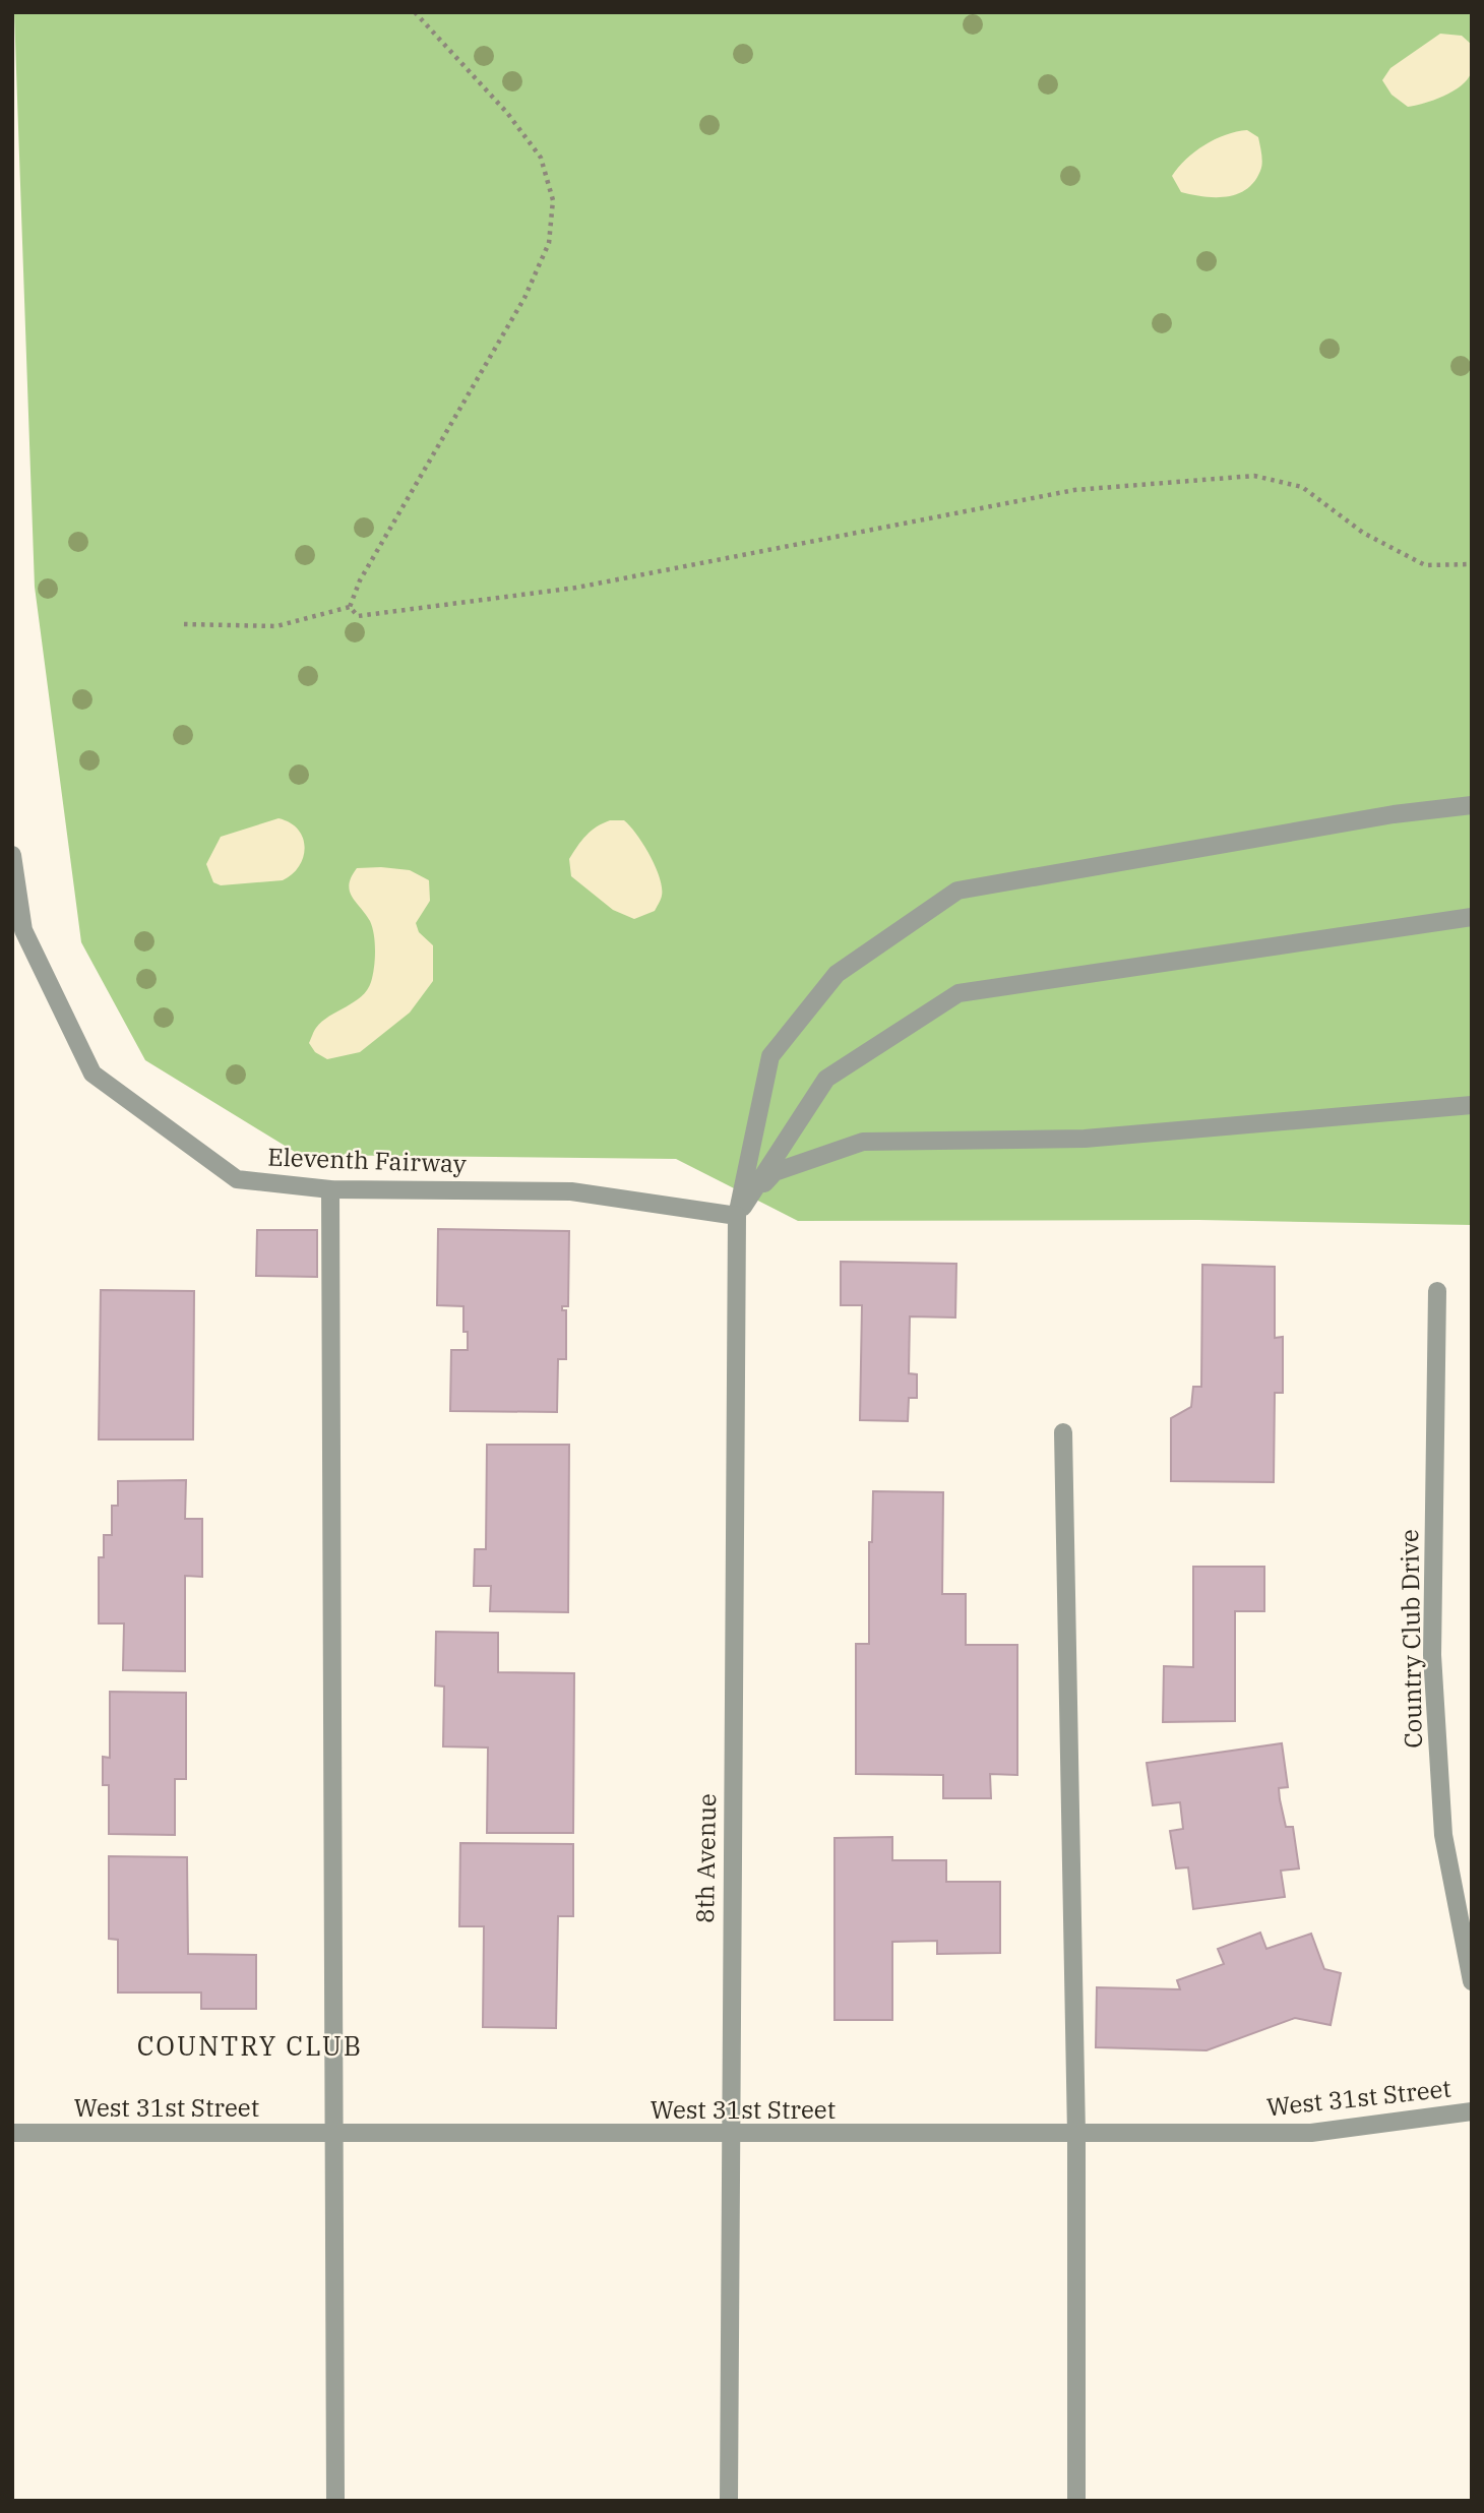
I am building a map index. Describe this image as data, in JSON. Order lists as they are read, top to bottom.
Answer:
{
  "streets": {
    "street": [
      "Eleventh Fairway",
      "Country Club Drive",
      "8th Avenue",
      "West 31st Street"
    ]
  },
  "crossings": [
    ["Eleventh Fairway", "8th Avenue"],
    ["8th Avenue", "West 31st Street"]
  ],
  "districts": ["COUNTRY CLUB"]
}
